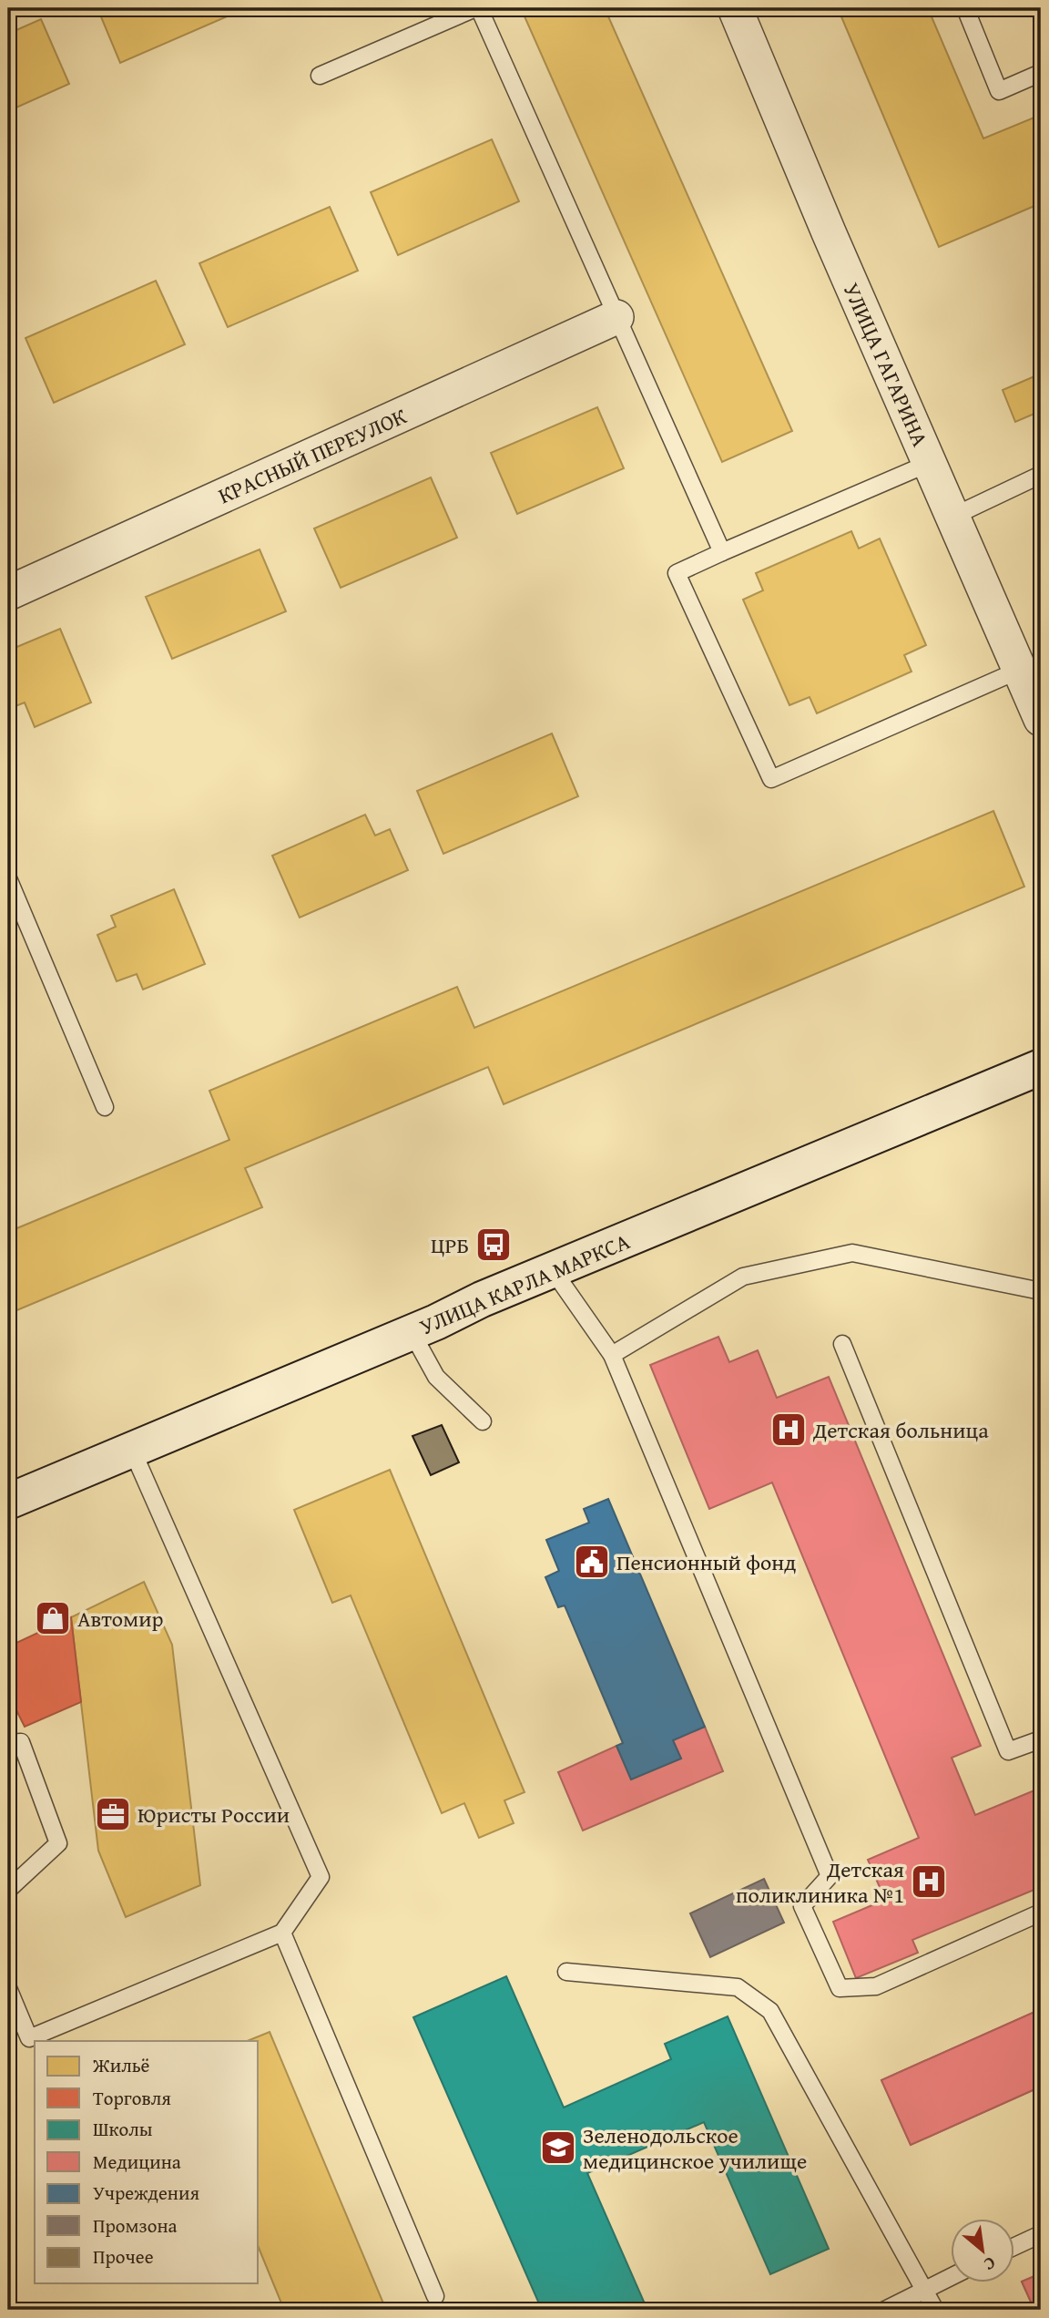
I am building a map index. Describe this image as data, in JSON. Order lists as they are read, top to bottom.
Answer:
{
  "streets": {
    "street": ["УЛИЦА ГАГАРИНА", "КРАСНЫЙ ПЕРЕУЛОК", "УЛИЦА КАРЛА МАРКСА"]
  },
  "places": {
    "bus stop": ["ЦРБ"],
    "hospital": ["Детская больница", "Детская поликлиника №1"],
    "public building": ["Пенсионный фонд"],
    "shop": ["Автомир"],
    "office": ["Юристы России"],
    "school or university": ["Зеленодольское медицинское училище"]
  },
  "legend": [
    "Жильё",
    "Торговля",
    "Школы",
    "Медицина",
    "Учреждения",
    "Промзона",
    "Прочее"
  ],
  "north": "bottom right"
}
